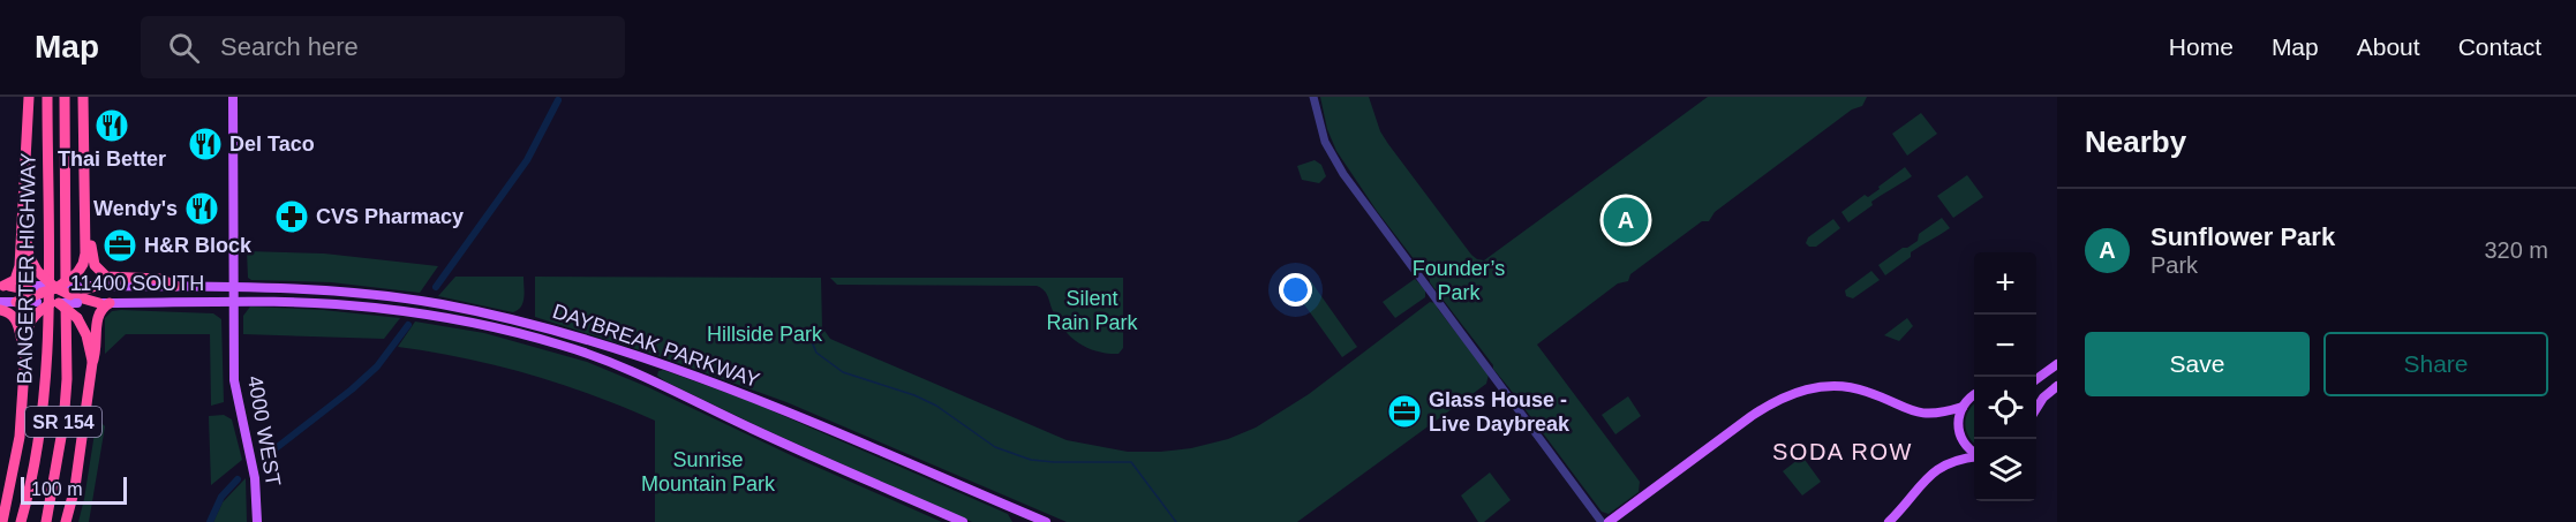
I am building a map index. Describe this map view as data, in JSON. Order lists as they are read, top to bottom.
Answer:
{
  "streets": {
    "highway": ["BANGERTER HIGHWAY", "SR 154"],
    "main road": ["11400 SOUTH", "DAYBREAK PARKWAY", "4000 WEST"]
  },
  "crossings": [
    ["11400 SOUTH", "DAYBREAK PARKWAY"],
    ["11400 SOUTH", "4000 WEST"],
    ["DAYBREAK PARKWAY", "4000 WEST"]
  ],
  "districts": ["SODA ROW"],
  "parks": [
    "Founder’s Park",
    "Silent Rain Park",
    "Hillside Park",
    "Sunrise Mountain Park"
  ],
  "places": {
    "restaurant": ["Thai Better", "Del Taco", "Wendy's"],
    "pharmacy": ["CVS Pharmacy"],
    "office": ["H&R Block", "Glass House - Live Daybreak"]
  },
  "scale_bar": "100 m",
  "page": {
    "header": "Map",
    "search": "Search here",
    "nav": [
      "Home",
      "Map",
      "About",
      "Contact"
    ],
    "heading": "Nearby",
    "list": [
      {
        "mark": "A",
        "name": "Sunflower Park",
        "note": "Park",
        "value": "320 m"
      }
    ],
    "pins": "A",
    "map_buttons": ["+", "−"],
    "buttons": ["Save", "Share"],
    "scale": "100 m"
  }
}
